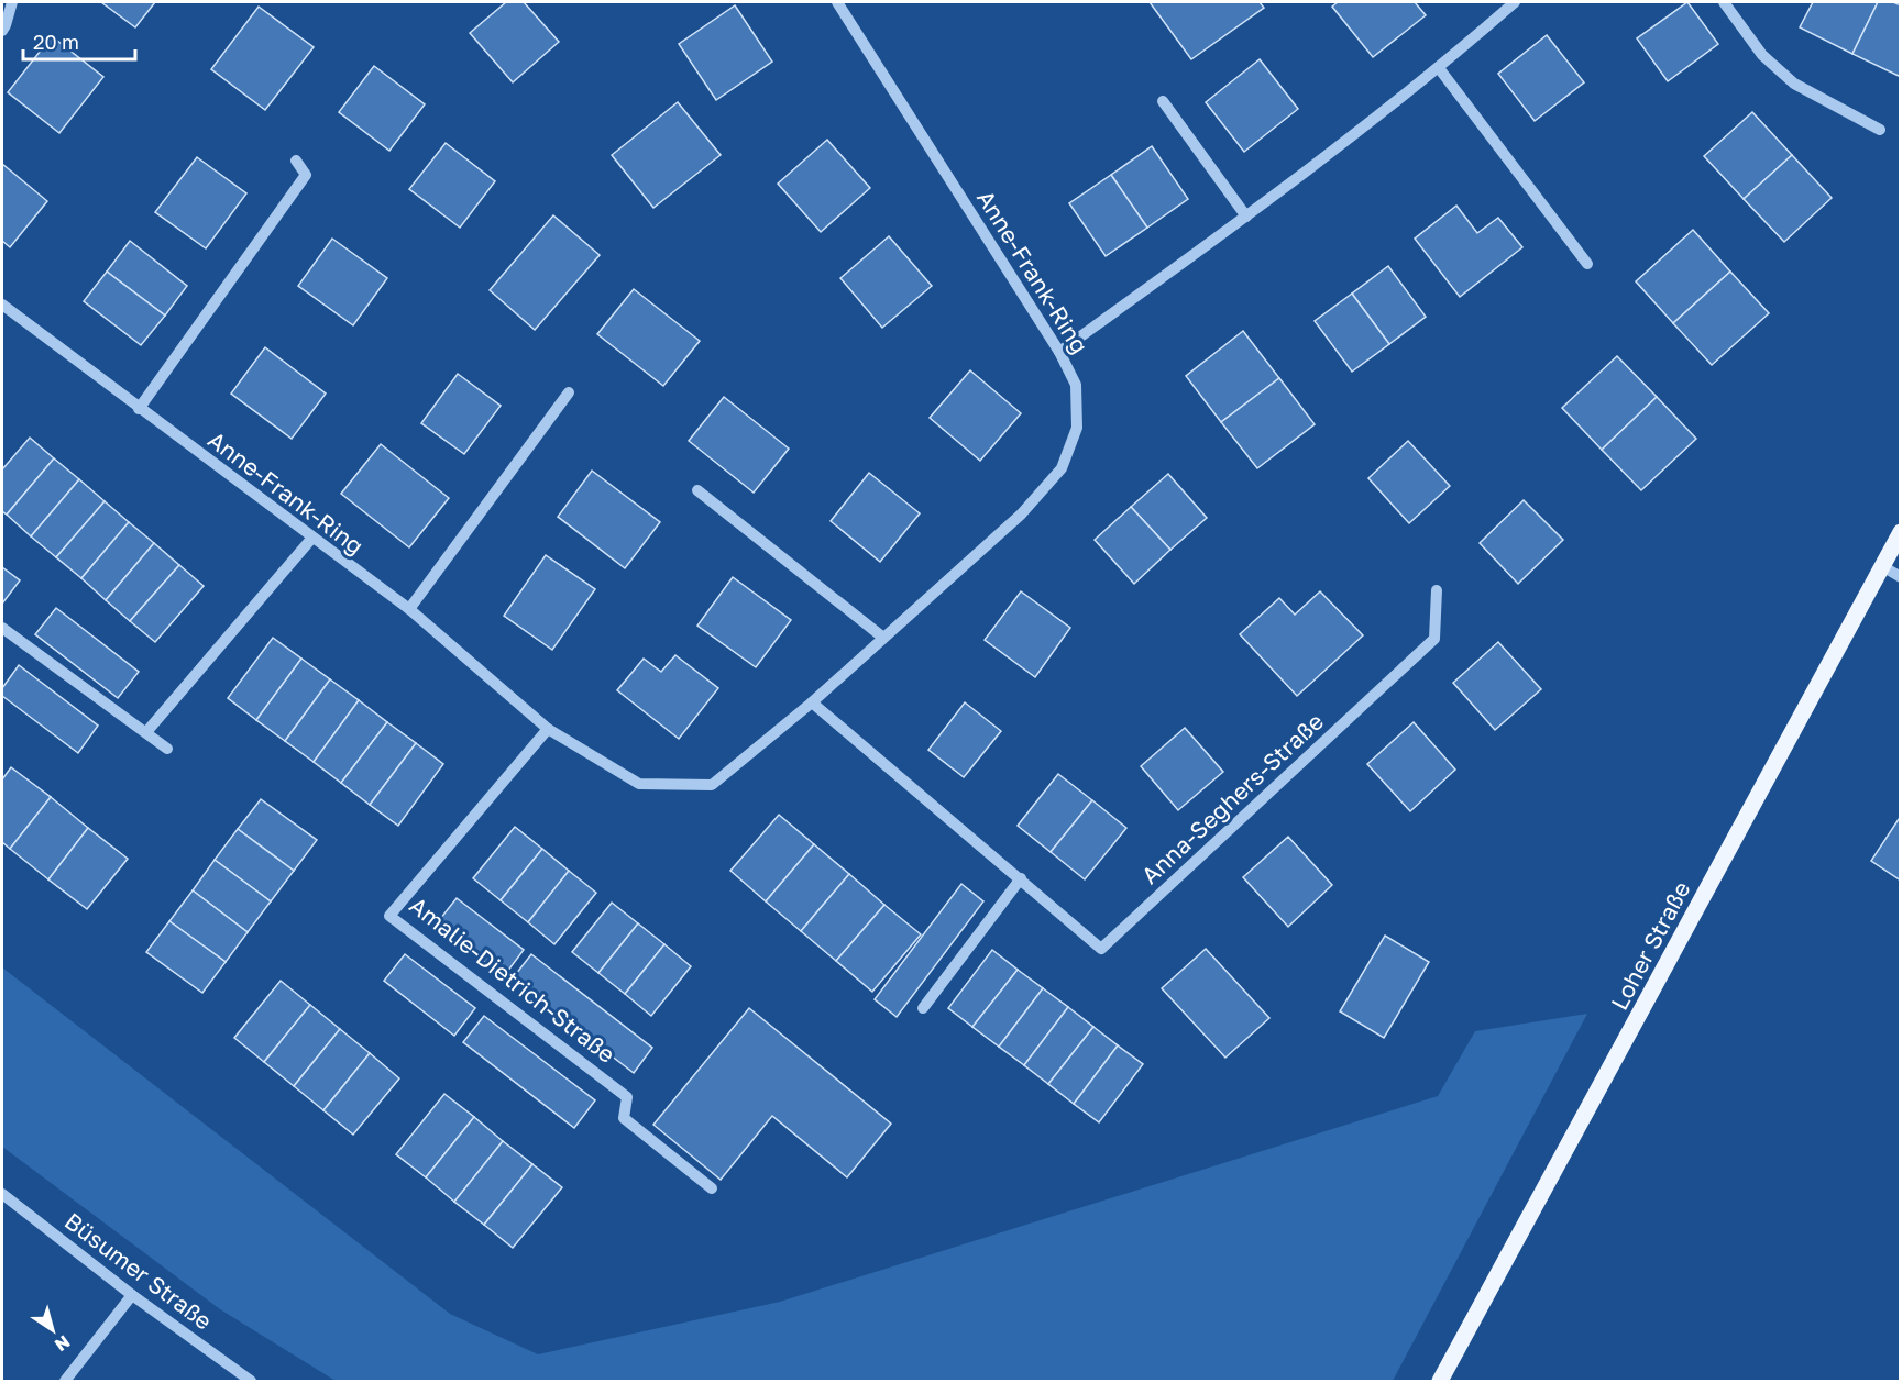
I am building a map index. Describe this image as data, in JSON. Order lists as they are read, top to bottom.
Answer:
{
  "streets": {
    "main road": ["Loher Straße"],
    "street": [
      "Anne-Frank-Ring",
      "Anna-Seghers-Straße",
      "Amalie-Dietrich-Straße",
      "Büsumer Straße"
    ]
  },
  "crossings": [
    ["Anne-Frank-Ring", "Anna-Seghers-Straße"],
    ["Anne-Frank-Ring", "Amalie-Dietrich-Straße"]
  ],
  "scale_bar": "20 m",
  "north": "bottom right"
}
